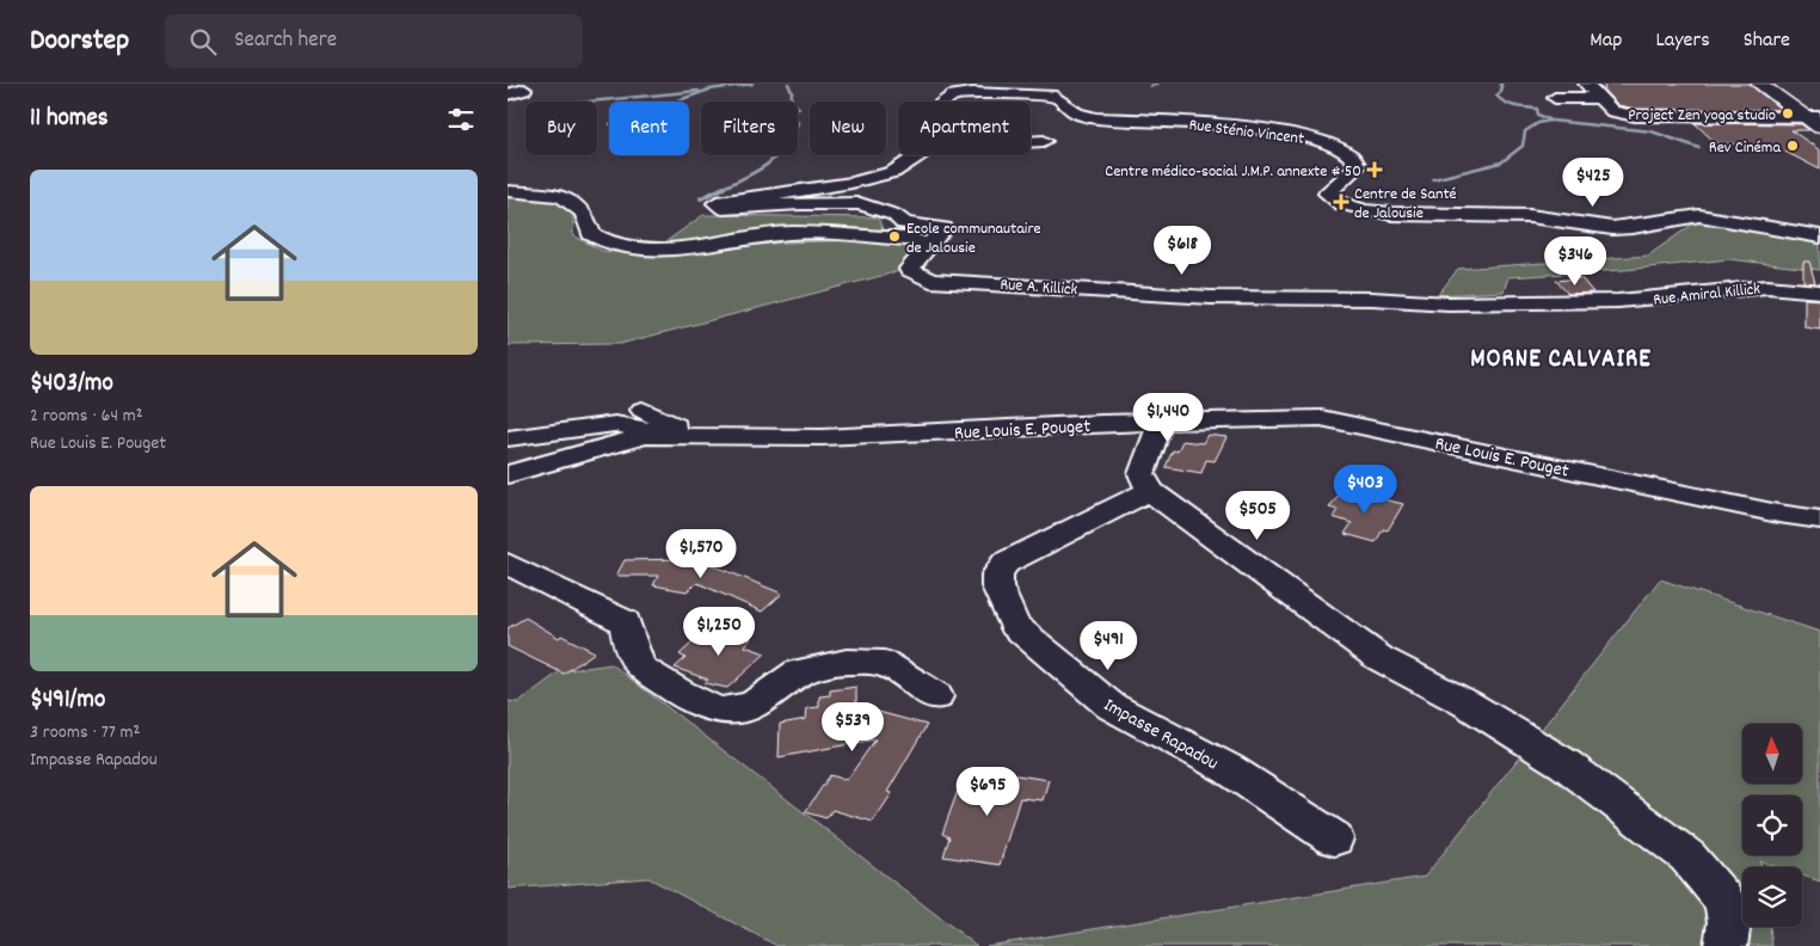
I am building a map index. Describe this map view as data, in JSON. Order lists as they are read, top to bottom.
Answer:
{
  "streets": {
    "street": [
      "Rue Sténio Vincent",
      "Rue A. Killick",
      "Rue Amiral Killick",
      "Rue Louis E. Pouget",
      "Impasse Rapadou"
    ]
  },
  "crossings": [
    ["Rue A. Killick", "Rue Amiral Killick"]
  ],
  "districts": ["MORNE CALVAIRE"],
  "places": {
    "other": ["Project Zen yoga studio", "Rev Cinéma", "Ecole communautaire de Jalousie"],
    "health": ["Centre médico-social J.M.P. annexte # 50", "Centre de Santé de Jalousie"]
  },
  "north": "top",
  "page": {
    "header": "Doorstep",
    "search": "Search here",
    "nav": ["Map", "Layers", "Share"],
    "heading": "11 homes",
    "chip": [
      "Buy",
      "Rent",
      "Filters",
      "New",
      "Apartment"
    ],
    "list": [
      {
        "name": "$403/mo",
        "note": "2 rooms · 64 m² · Rue Louis E. Pouget"
      },
      {
        "name": "$491/mo",
        "note": "3 rooms · 77 m² · Impasse Rapadou"
      }
    ],
    "price": [
      "$425",
      "$618",
      "$346",
      "$1,440",
      "$403",
      "$505",
      "$1,570",
      "$1,250",
      "$491",
      "$539",
      "$695"
    ]
  }
}
